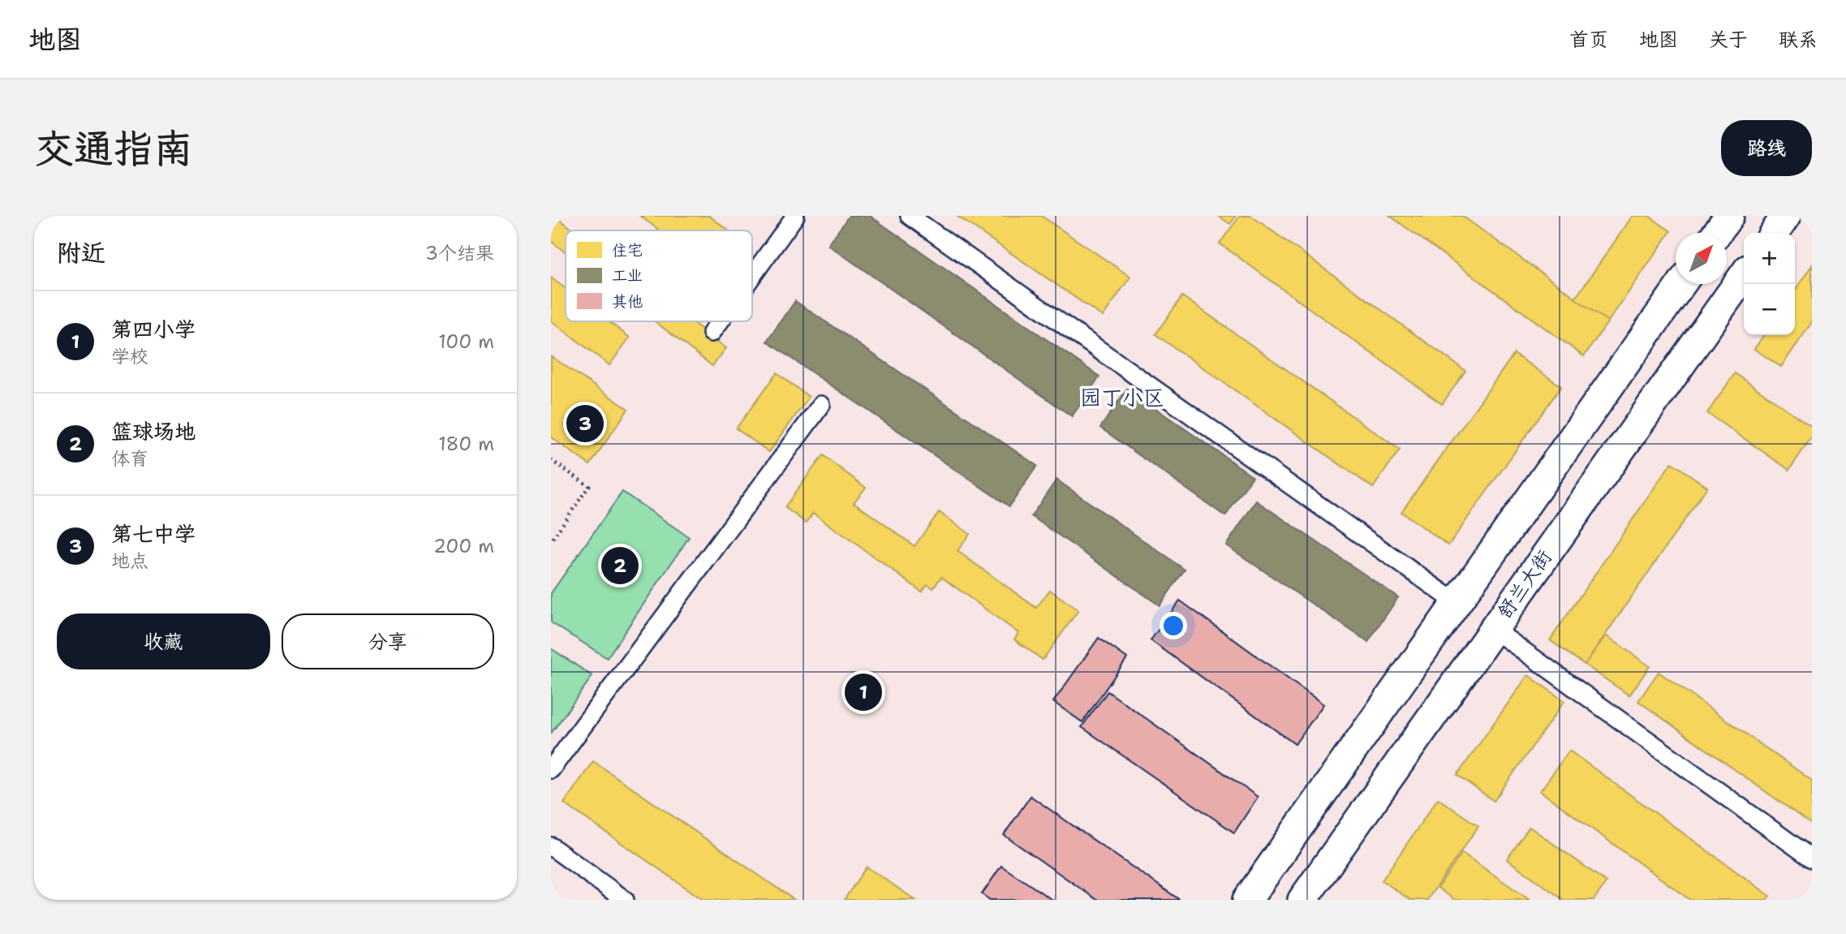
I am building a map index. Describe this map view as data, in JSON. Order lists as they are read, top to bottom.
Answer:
{
  "streets": {
    "main road": ["舒兰大街"]
  },
  "districts": ["园丁小区"],
  "legend": ["住宅", "工业", "其他"],
  "north": "top right",
  "page": {
    "header": "地图",
    "nav": [
      "首页",
      "地图",
      "关于",
      "联系"
    ],
    "buttons": [
      "路线",
      ["收藏", "分享"]
    ],
    "title": "交通指南",
    "heading": ["附近", "3个结果"],
    "map_buttons": ["+", "−"],
    "list": [
      {
        "mark": "1",
        "name": "第四小学",
        "note": "学校",
        "value": "100 m"
      },
      {
        "mark": "2",
        "name": "篮球场地",
        "note": "体育",
        "value": "180 m"
      },
      {
        "mark": "3",
        "name": "第七中学",
        "note": "地点",
        "value": "200 m"
      }
    ],
    "pins": ["3", "2", "1"]
  }
}
